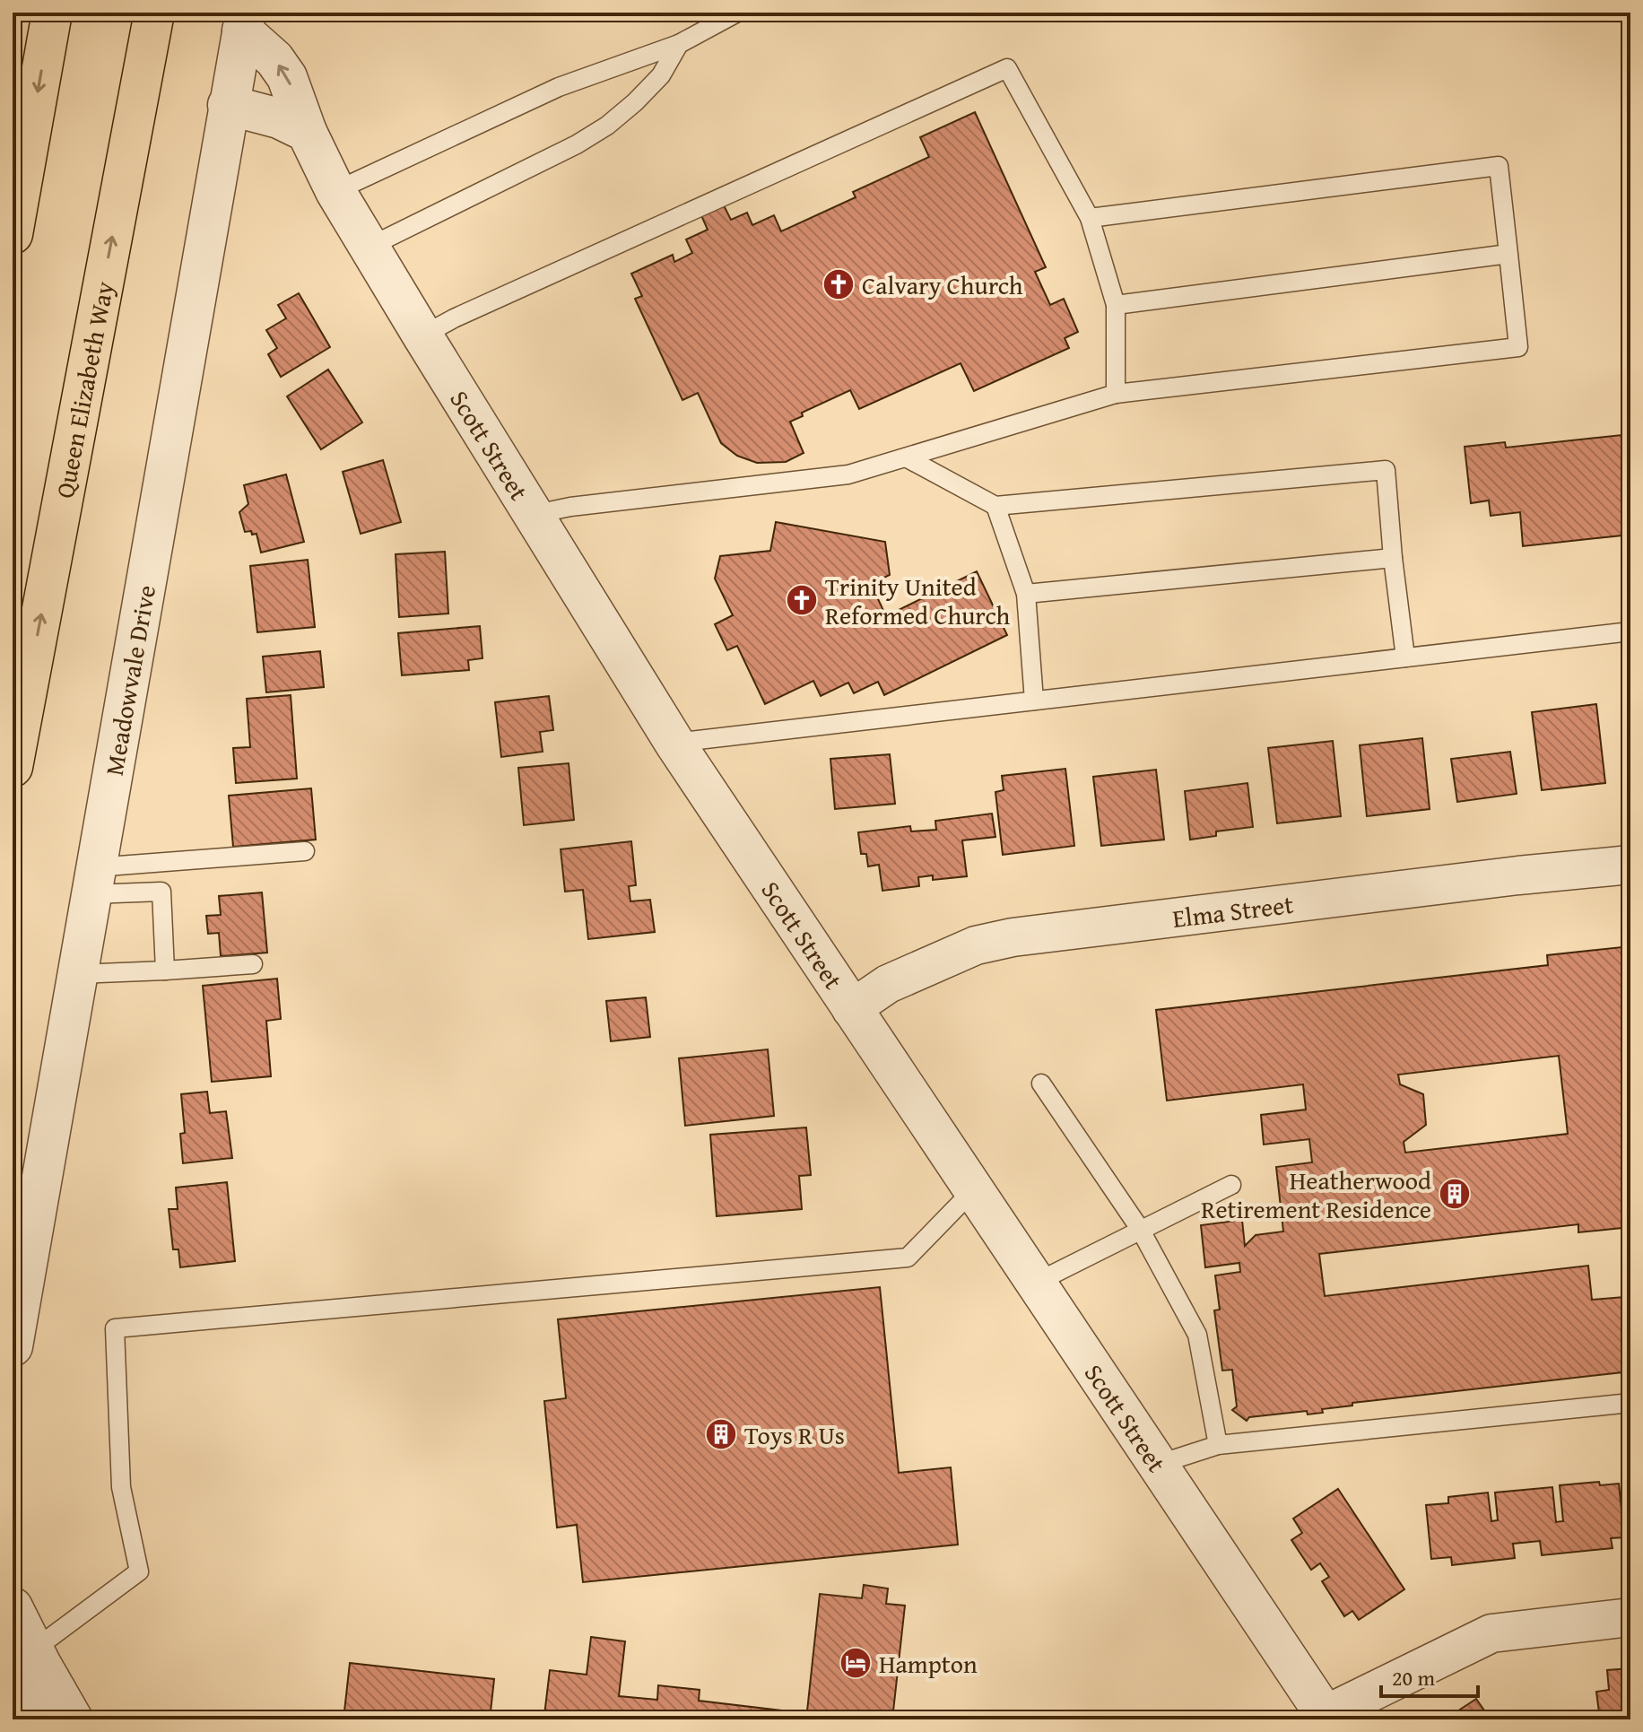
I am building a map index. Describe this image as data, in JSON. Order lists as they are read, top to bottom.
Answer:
{
  "streets": {
    "highway": ["Queen Elizabeth Way"],
    "street": ["Scott Street", "Meadowvale Drive", "Elma Street"]
  },
  "crossings": [
    ["Scott Street", "Meadowvale Drive"],
    ["Scott Street", "Elma Street"]
  ],
  "one_way": ["Queen Elizabeth Way"],
  "places": {
    "church": ["Calvary Church", "Trinity United Reformed Church"],
    "building": ["Heatherwood Retirement Residence", "Toys R Us"],
    "hotel": ["Hampton"]
  },
  "scale_bar": "20 m"
}
